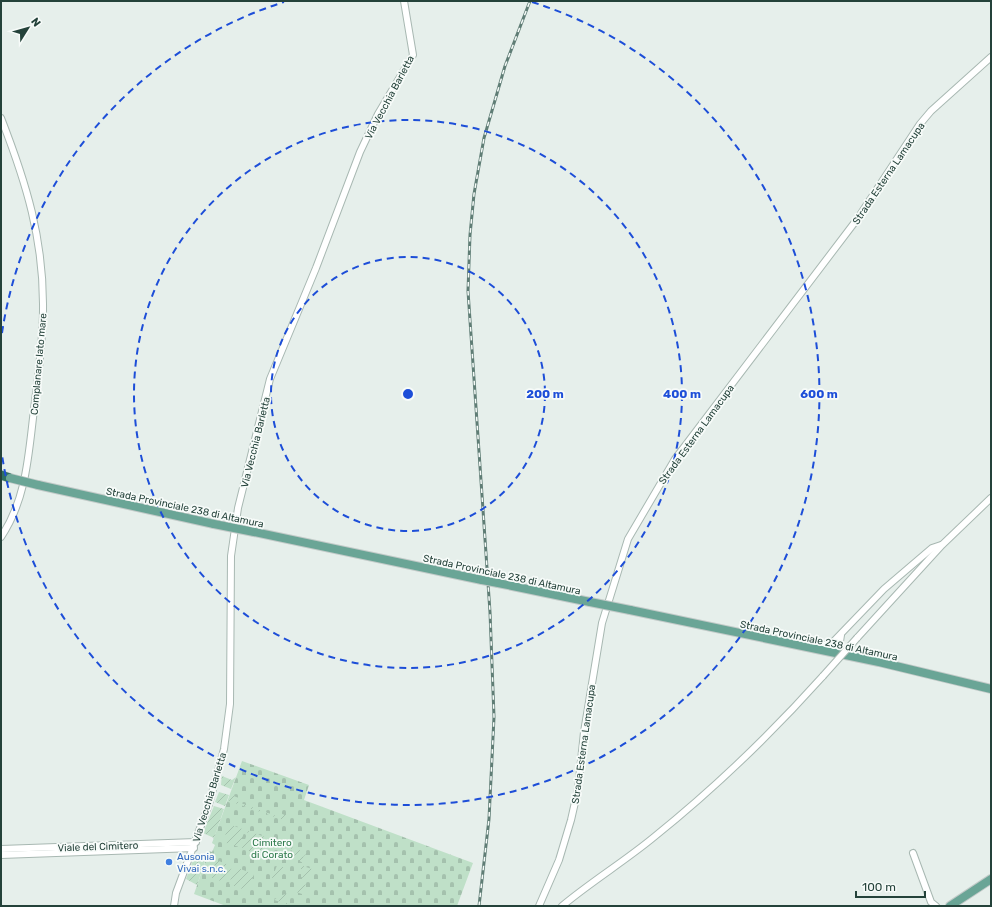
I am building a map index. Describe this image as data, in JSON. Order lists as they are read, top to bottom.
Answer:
{
  "streets": {
    "main road": ["Strada Provinciale 238 di Altamura"],
    "street": [
      "Via Vecchia Barletta",
      "Strada Esterna Lamacupa",
      "Complanare lato mare",
      "Viale del Cimitero"
    ]
  },
  "crossings": [
    ["Via Vecchia Barletta", "Viale del Cimitero"]
  ],
  "parks": ["Cimitero di Corato"],
  "places": ["Ausonia Vivai s.n.c."],
  "scale_bar": "100 m",
  "north": "top right",
  "rings": ["200 m", "400 m", "600 m"]
}
